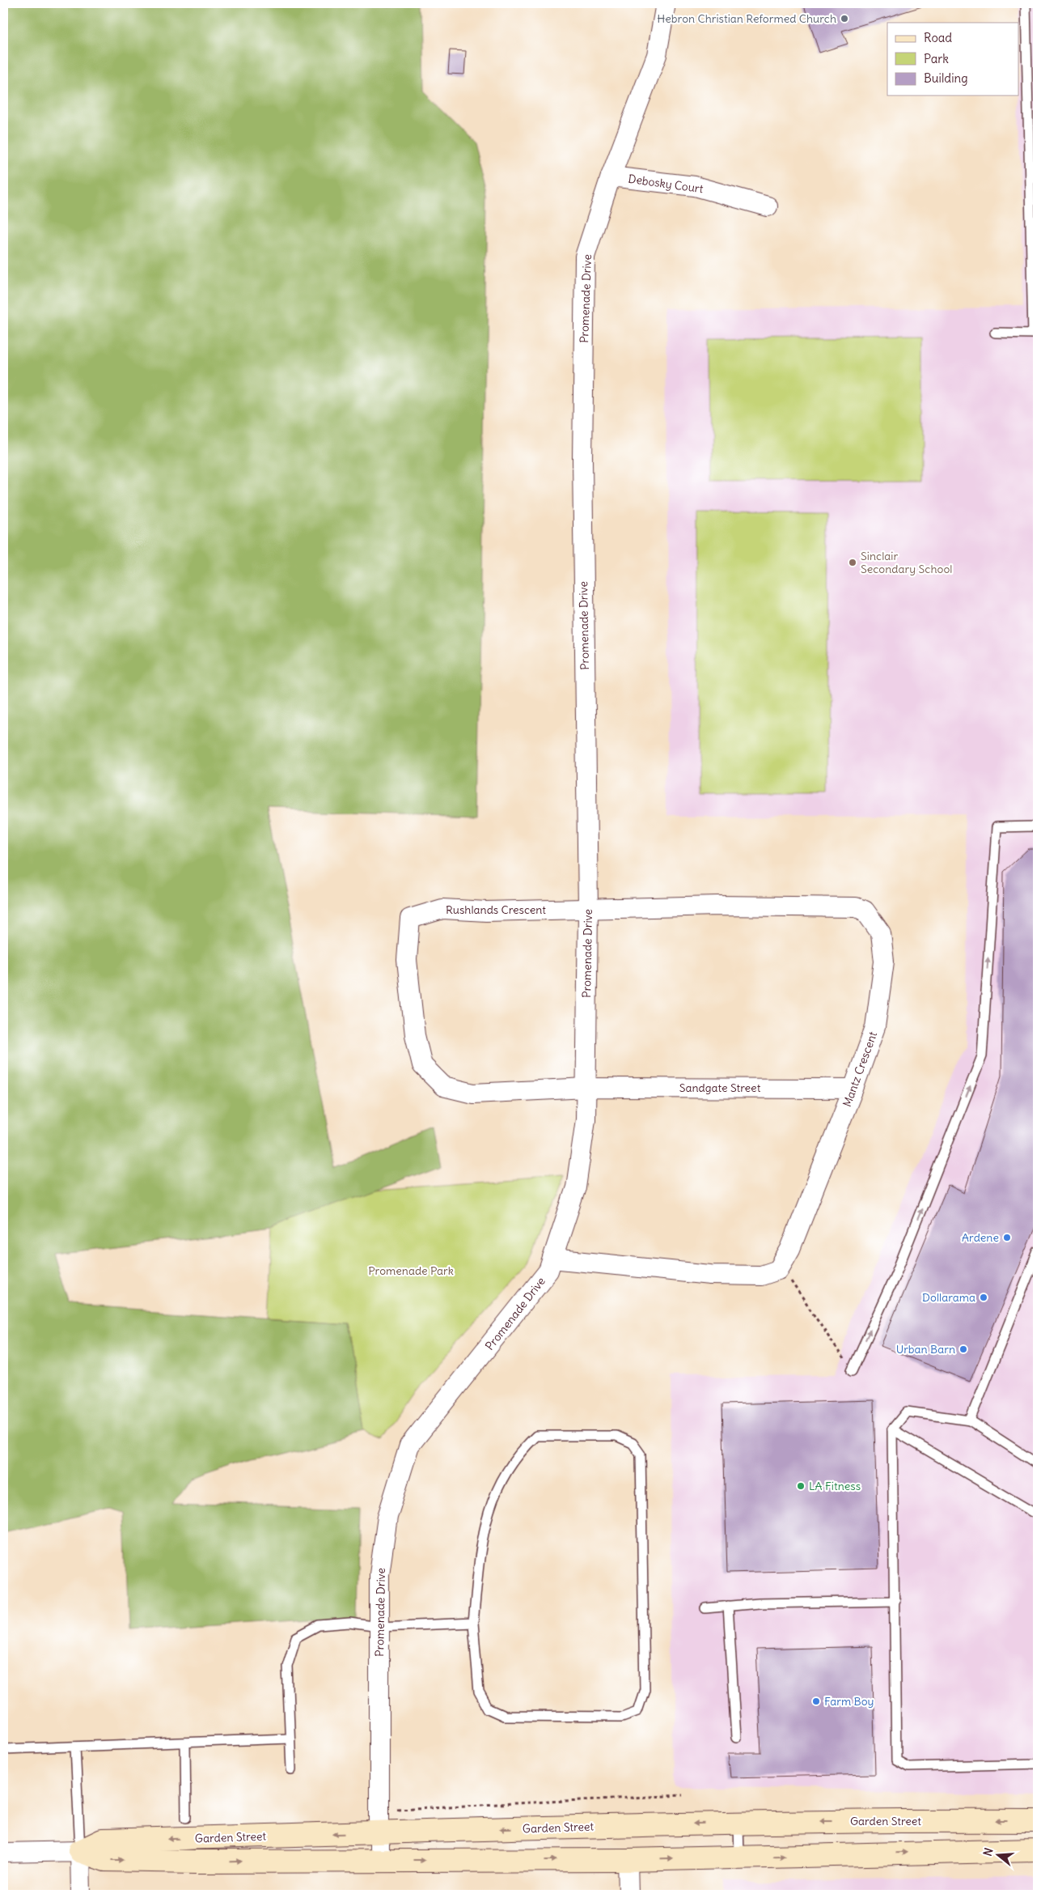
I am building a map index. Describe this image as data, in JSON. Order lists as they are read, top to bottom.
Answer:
{
  "streets": {
    "street": [
      "Debosky Court",
      "Promenade Drive",
      "Rushlands Crescent",
      "Mantz Crescent",
      "Sandgate Street",
      "Garden Street"
    ]
  },
  "crossings": [
    ["Debosky Court", "Promenade Drive"],
    ["Promenade Drive", "Rushlands Crescent"],
    ["Promenade Drive", "Mantz Crescent"],
    ["Promenade Drive", "Sandgate Street"],
    ["Promenade Drive", "Garden Street"],
    ["Rushlands Crescent", "Mantz Crescent"],
    ["Rushlands Crescent", "Sandgate Street"],
    ["Mantz Crescent", "Sandgate Street"]
  ],
  "parks": ["Promenade Park"],
  "places": [
    "Hebron Christian Reformed Church",
    "Sinclair Secondary School",
    "Ardene",
    "Dollarama",
    "Urban Barn",
    "LA Fitness",
    "Farm Boy"
  ],
  "legend": ["Road", "Park", "Building"],
  "north": "left"
}
